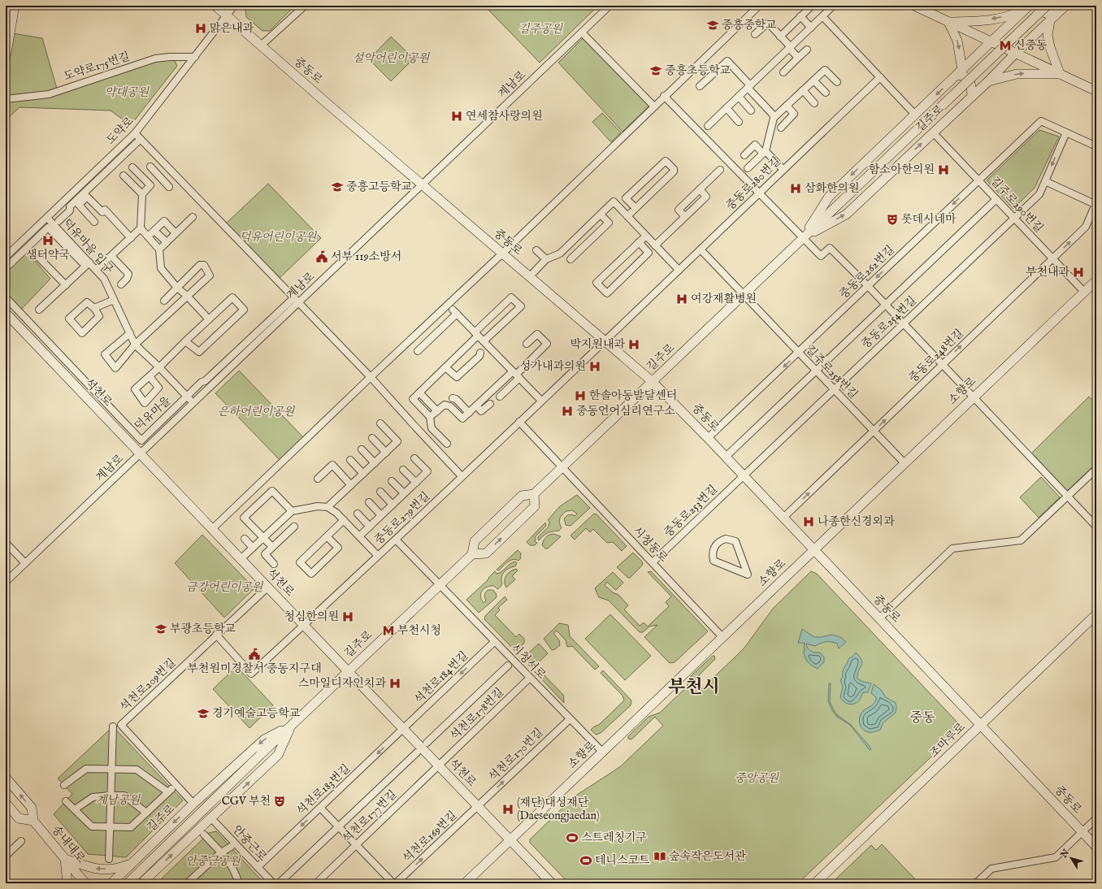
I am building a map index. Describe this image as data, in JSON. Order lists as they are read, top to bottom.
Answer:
{
  "streets": {
    "street": [
      "도약로175번길",
      "중동로",
      "계남로",
      "길주로",
      "도약로",
      "중동로280번길",
      "길주로290번길",
      "덕유마을 입구",
      "중동로262번길",
      "중동로254번길",
      "중동로248번길",
      "길주로258번길",
      "소향로",
      "석천로",
      "덕유마을",
      "중동로253번길",
      "중동로279번길",
      "시청동로",
      "시청서로",
      "석천로184번길",
      "석천로209번길",
      "석천로178번길",
      "조마루로",
      "석천로170번길",
      "석천로183번길",
      "석천로177번길",
      "석천로169번길",
      "안중근로",
      "송내대로"
    ]
  },
  "crossings": [
    ["도약로175번길", "도약로"],
    ["중동로", "계남로"],
    ["중동로", "길주로"],
    ["중동로", "도약로"],
    ["중동로", "중동로280번길"],
    ["중동로", "중동로262번길"],
    ["중동로", "중동로254번길"],
    ["중동로", "중동로248번길"],
    ["중동로", "소향로"],
    ["중동로", "중동로253번길"],
    ["중동로", "중동로279번길"],
    ["중동로", "조마루로"],
    ["계남로", "석천로"],
    ["계남로", "덕유마을"],
    ["길주로", "길주로290번길"],
    ["길주로", "길주로258번길"],
    ["길주로", "석천로"],
    ["길주로", "시청동로"],
    ["길주로", "시청서로"],
    ["길주로", "석천로209번길"],
    ["길주로", "안중근로"],
    ["도약로", "덕유마을 입구"],
    ["중동로280번길", "길주로258번길"],
    ["중동로280번길", "중동로279번길"],
    ["길주로290번길", "중동로262번길"],
    ["길주로290번길", "중동로254번길"],
    ["길주로290번길", "중동로248번길"],
    ["길주로290번길", "소향로"],
    ["중동로262번길", "중동로254번길"],
    ["중동로262번길", "길주로258번길"],
    ["중동로254번길", "길주로258번길"],
    ["중동로254번길", "중동로253번길"],
    ["중동로248번길", "길주로258번길"],
    ["길주로258번길", "소향로"],
    ["소향로", "석천로"],
    ["소향로", "시청동로"],
    ["소향로", "시청서로"],
    ["석천로", "중동로279번길"],
    ["석천로", "석천로184번길"],
    ["석천로", "석천로209번길"],
    ["석천로", "석천로178번길"],
    ["석천로", "석천로170번길"],
    ["석천로", "석천로183번길"],
    ["석천로", "석천로177번길"],
    ["석천로", "석천로169번길"],
    ["중동로253번길", "시청동로"],
    ["중동로279번길", "시청동로"],
    ["중동로279번길", "시청서로"],
    ["중동로279번길", "석천로209번길"],
    ["시청서로", "석천로184번길"],
    ["시청서로", "석천로178번길"],
    ["시청서로", "석천로170번길"],
    ["석천로184번길", "석천로183번길"],
    ["석천로178번길", "석천로177번길"],
    ["석천로170번길", "석천로169번길"],
    ["석천로183번길", "안중근로"]
  ],
  "one_way": [
    "중동로248번길",
    "석천로170번길",
    "석천로169번길",
    "송내대로"
  ],
  "districts": ["부천시", "중동"],
  "parks": [
    "길주공원",
    "설악어린이공원",
    "약대공원",
    "덕유어린이공원",
    "은하어린이공원",
    "금강어린이공원",
    "중앙공원",
    "계남공원",
    "안중근공원"
  ],
  "places": {
    "school or university": [
      "중흥중학교",
      "중흥초등학교",
      "중흥고등학교",
      "부광초등학교",
      "경기예술고등학교"
    ],
    "hospital": [
      "맑은내과",
      "연세참사랑의원",
      "함소아한의원",
      "삼화한의원",
      "샘터약국",
      "부천내과",
      "여강재활병원",
      "박지원내과",
      "성가내과의원",
      "한솔아동발달센터",
      "중동언어심리연구소",
      "나종한신경외과",
      "청심한의원",
      "스마일디자인치과",
      "(재단)대성재단 (Daeseongjaedan)"
    ],
    "metro station": ["신중동", "부천시청"],
    "theatre": ["롯데시네마", "CGV 부천"],
    "public building": ["서부 119소방서", "부천원미경찰서 중동지구대"],
    "sports": ["스트레칭기구", "테니스코트"],
    "library": ["숲속작은도서관"]
  },
  "north": "top left"
}
